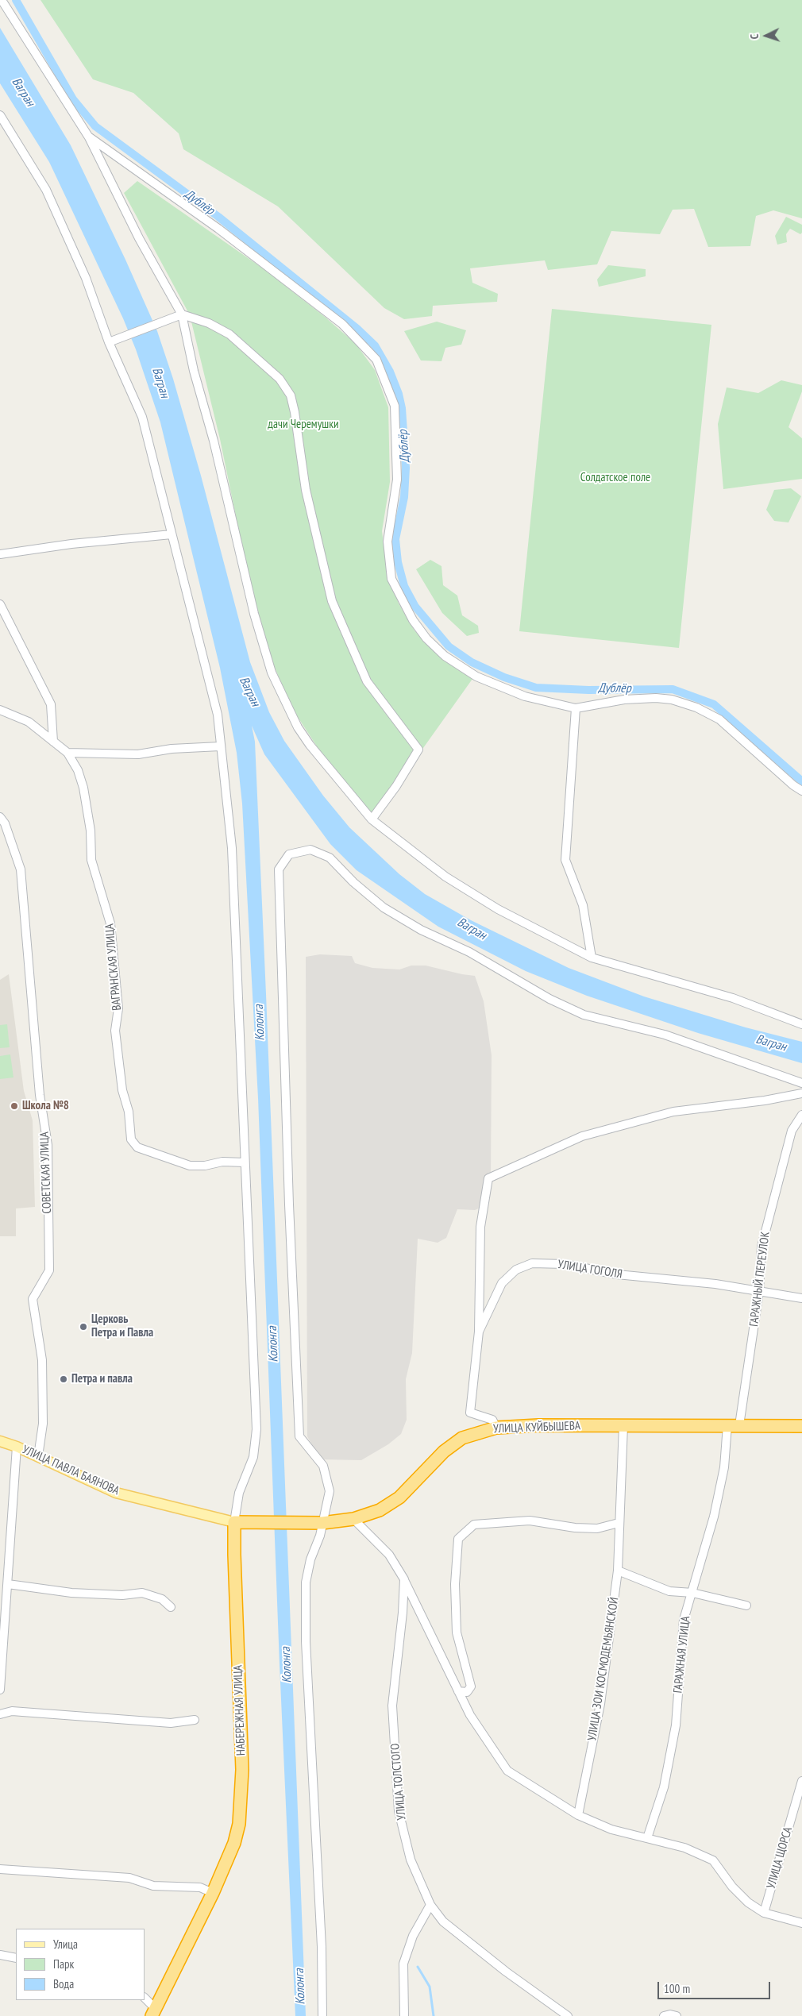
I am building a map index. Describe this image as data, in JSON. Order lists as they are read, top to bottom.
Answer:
{
  "streets": {
    "highway": ["УЛИЦА КУЙБЫШЕВА", "НАБЕРЕЖНАЯ УЛИЦА"],
    "main road": ["УЛИЦА ПАВЛА БАЯНОВА"],
    "street": [
      "ВАГРАНСКАЯ УЛИЦА",
      "СОВЕТСКАЯ УЛИЦА",
      "УЛИЦА ГОГОЛЯ",
      "ГАРАЖНЫЙ ПЕРЕУЛОК",
      "ГАРАЖНАЯ УЛИЦА",
      "УЛИЦА ЗОИ КОСМОДЕМЬЯНСКОЙ",
      "УЛИЦА ТОЛСТОГО",
      "УЛИЦА ЩОРСА"
    ]
  },
  "crossings": [
    ["СОВЕТСКАЯ УЛИЦА", "УЛИЦА ПАВЛА БАЯНОВА"],
    ["УЛИЦА ГОГОЛЯ", "ГАРАЖНЫЙ ПЕРЕУЛОК"],
    ["УЛИЦА ГОГОЛЯ", "УЛИЦА КУЙБЫШЕВА"],
    ["ГАРАЖНЫЙ ПЕРЕУЛОК", "УЛИЦА КУЙБЫШЕВА"],
    ["ГАРАЖНЫЙ ПЕРЕУЛОК", "ГАРАЖНАЯ УЛИЦА"],
    ["УЛИЦА КУЙБЫШЕВА", "УЛИЦА ПАВЛА БАЯНОВА"],
    ["УЛИЦА КУЙБЫШЕВА", "ГАРАЖНАЯ УЛИЦА"],
    ["УЛИЦА КУЙБЫШЕВА", "УЛИЦА ЗОИ КОСМОДЕМЬЯНСКОЙ"],
    ["УЛИЦА КУЙБЫШЕВА", "НАБЕРЕЖНАЯ УЛИЦА"],
    ["УЛИЦА ПАВЛА БАЯНОВА", "НАБЕРЕЖНАЯ УЛИЦА"]
  ],
  "water": ["Вагран", "Дублёр", "Колонга"],
  "parks": ["дачи Черемушки", "Солдатское поле"],
  "places": ["Школа №8", "Церковь Петра и Павла", "Петра и павла"],
  "legend": ["Улица", "Парк", "Вода"],
  "scale_bar": "100 m",
  "north": "left"
}
